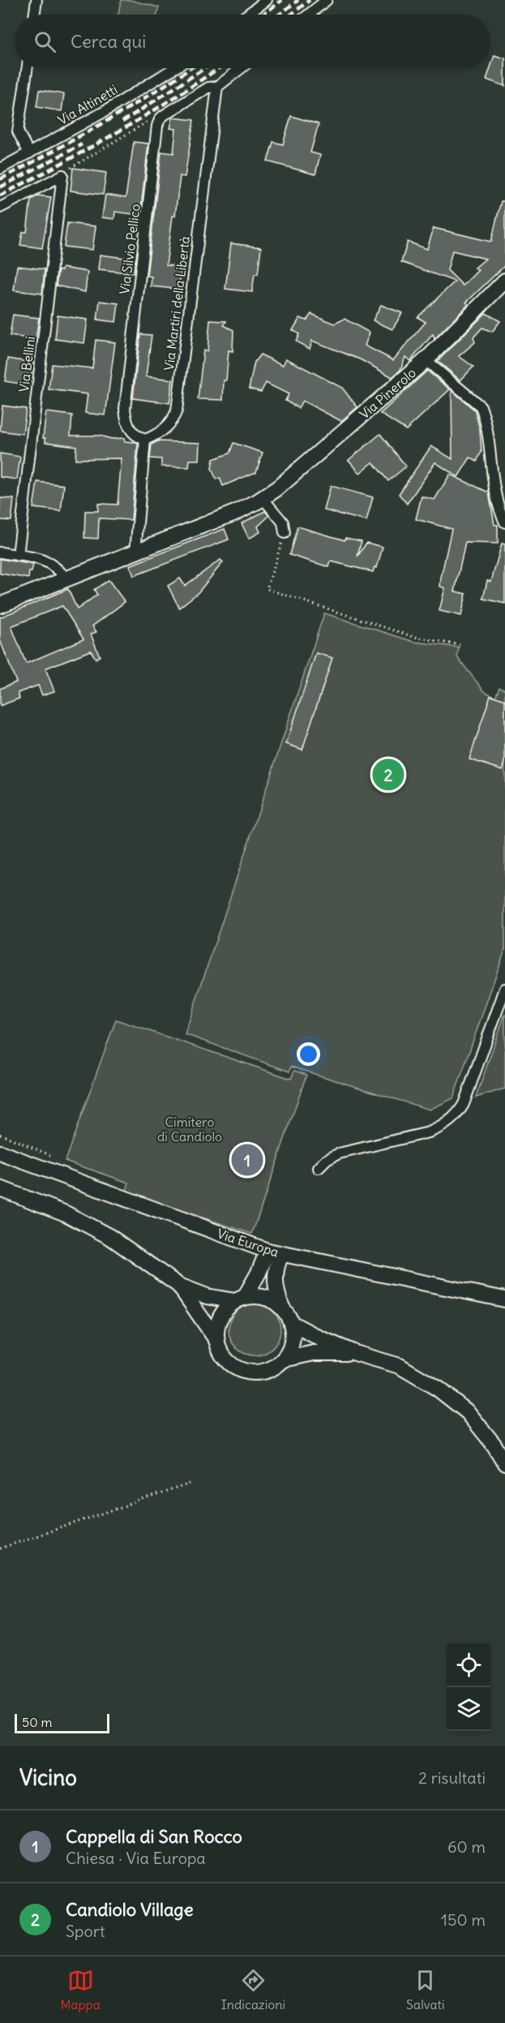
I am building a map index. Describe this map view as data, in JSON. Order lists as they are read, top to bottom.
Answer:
{
  "streets": {
    "main road": ["Via Pinerolo", "Via Europa"],
    "street": [
      "Via Altinetti",
      "Via Silvio Pellico",
      "Via Martiri della Libertà",
      "Via Bellini"
    ]
  },
  "crossings": [
    ["Via Silvio Pellico", "Via Martiri della Libertà"]
  ],
  "parks": ["Cimitero di Candiolo"],
  "scale_bar": "50 m",
  "page": {
    "search": "Cerca qui",
    "pins": ["2", "1"],
    "scale": "50 m",
    "heading": ["Vicino", "2 risultati"],
    "list": [
      {
        "mark": "1",
        "name": "Cappella di San Rocco",
        "note": "Chiesa · Via Europa",
        "value": "60 m"
      },
      {
        "mark": "2",
        "name": "Candiolo Village",
        "note": "Sport",
        "value": "150 m"
      }
    ],
    "nav": ["Mappa", "Indicazioni", "Salvati"]
  }
}
